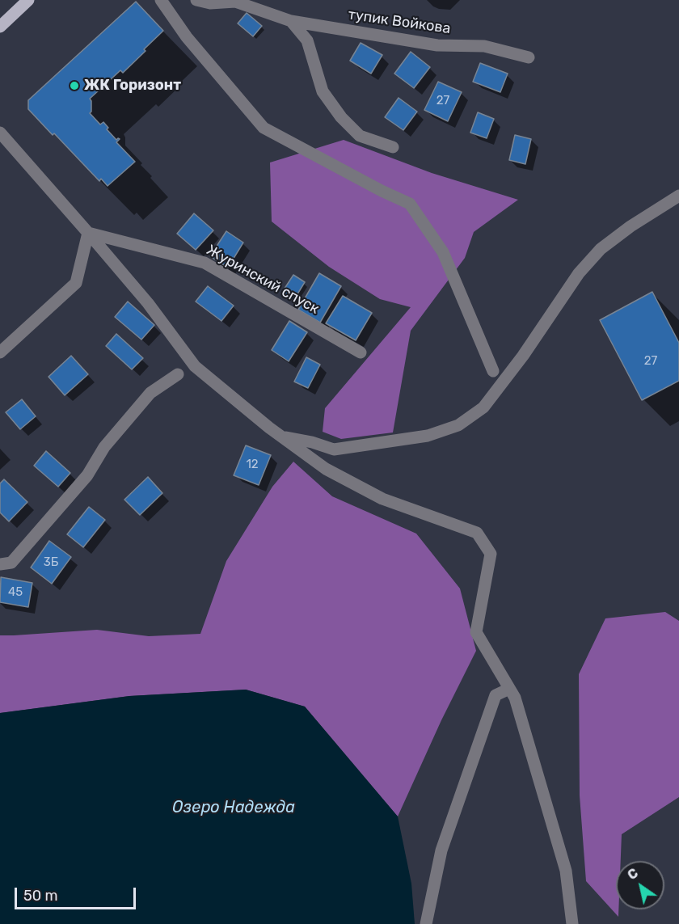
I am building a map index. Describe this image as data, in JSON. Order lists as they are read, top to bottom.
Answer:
{
  "streets": {
    "street": ["тупик Войкова", "Журинский спуск"]
  },
  "water": ["Озеро Надежда"],
  "places": ["ЖК Горизонт"],
  "house_numbers": [
    "27",
    "27",
    "12",
    "3Б",
    "45"
  ],
  "scale_bar": "50 m",
  "north": "top left"
}
